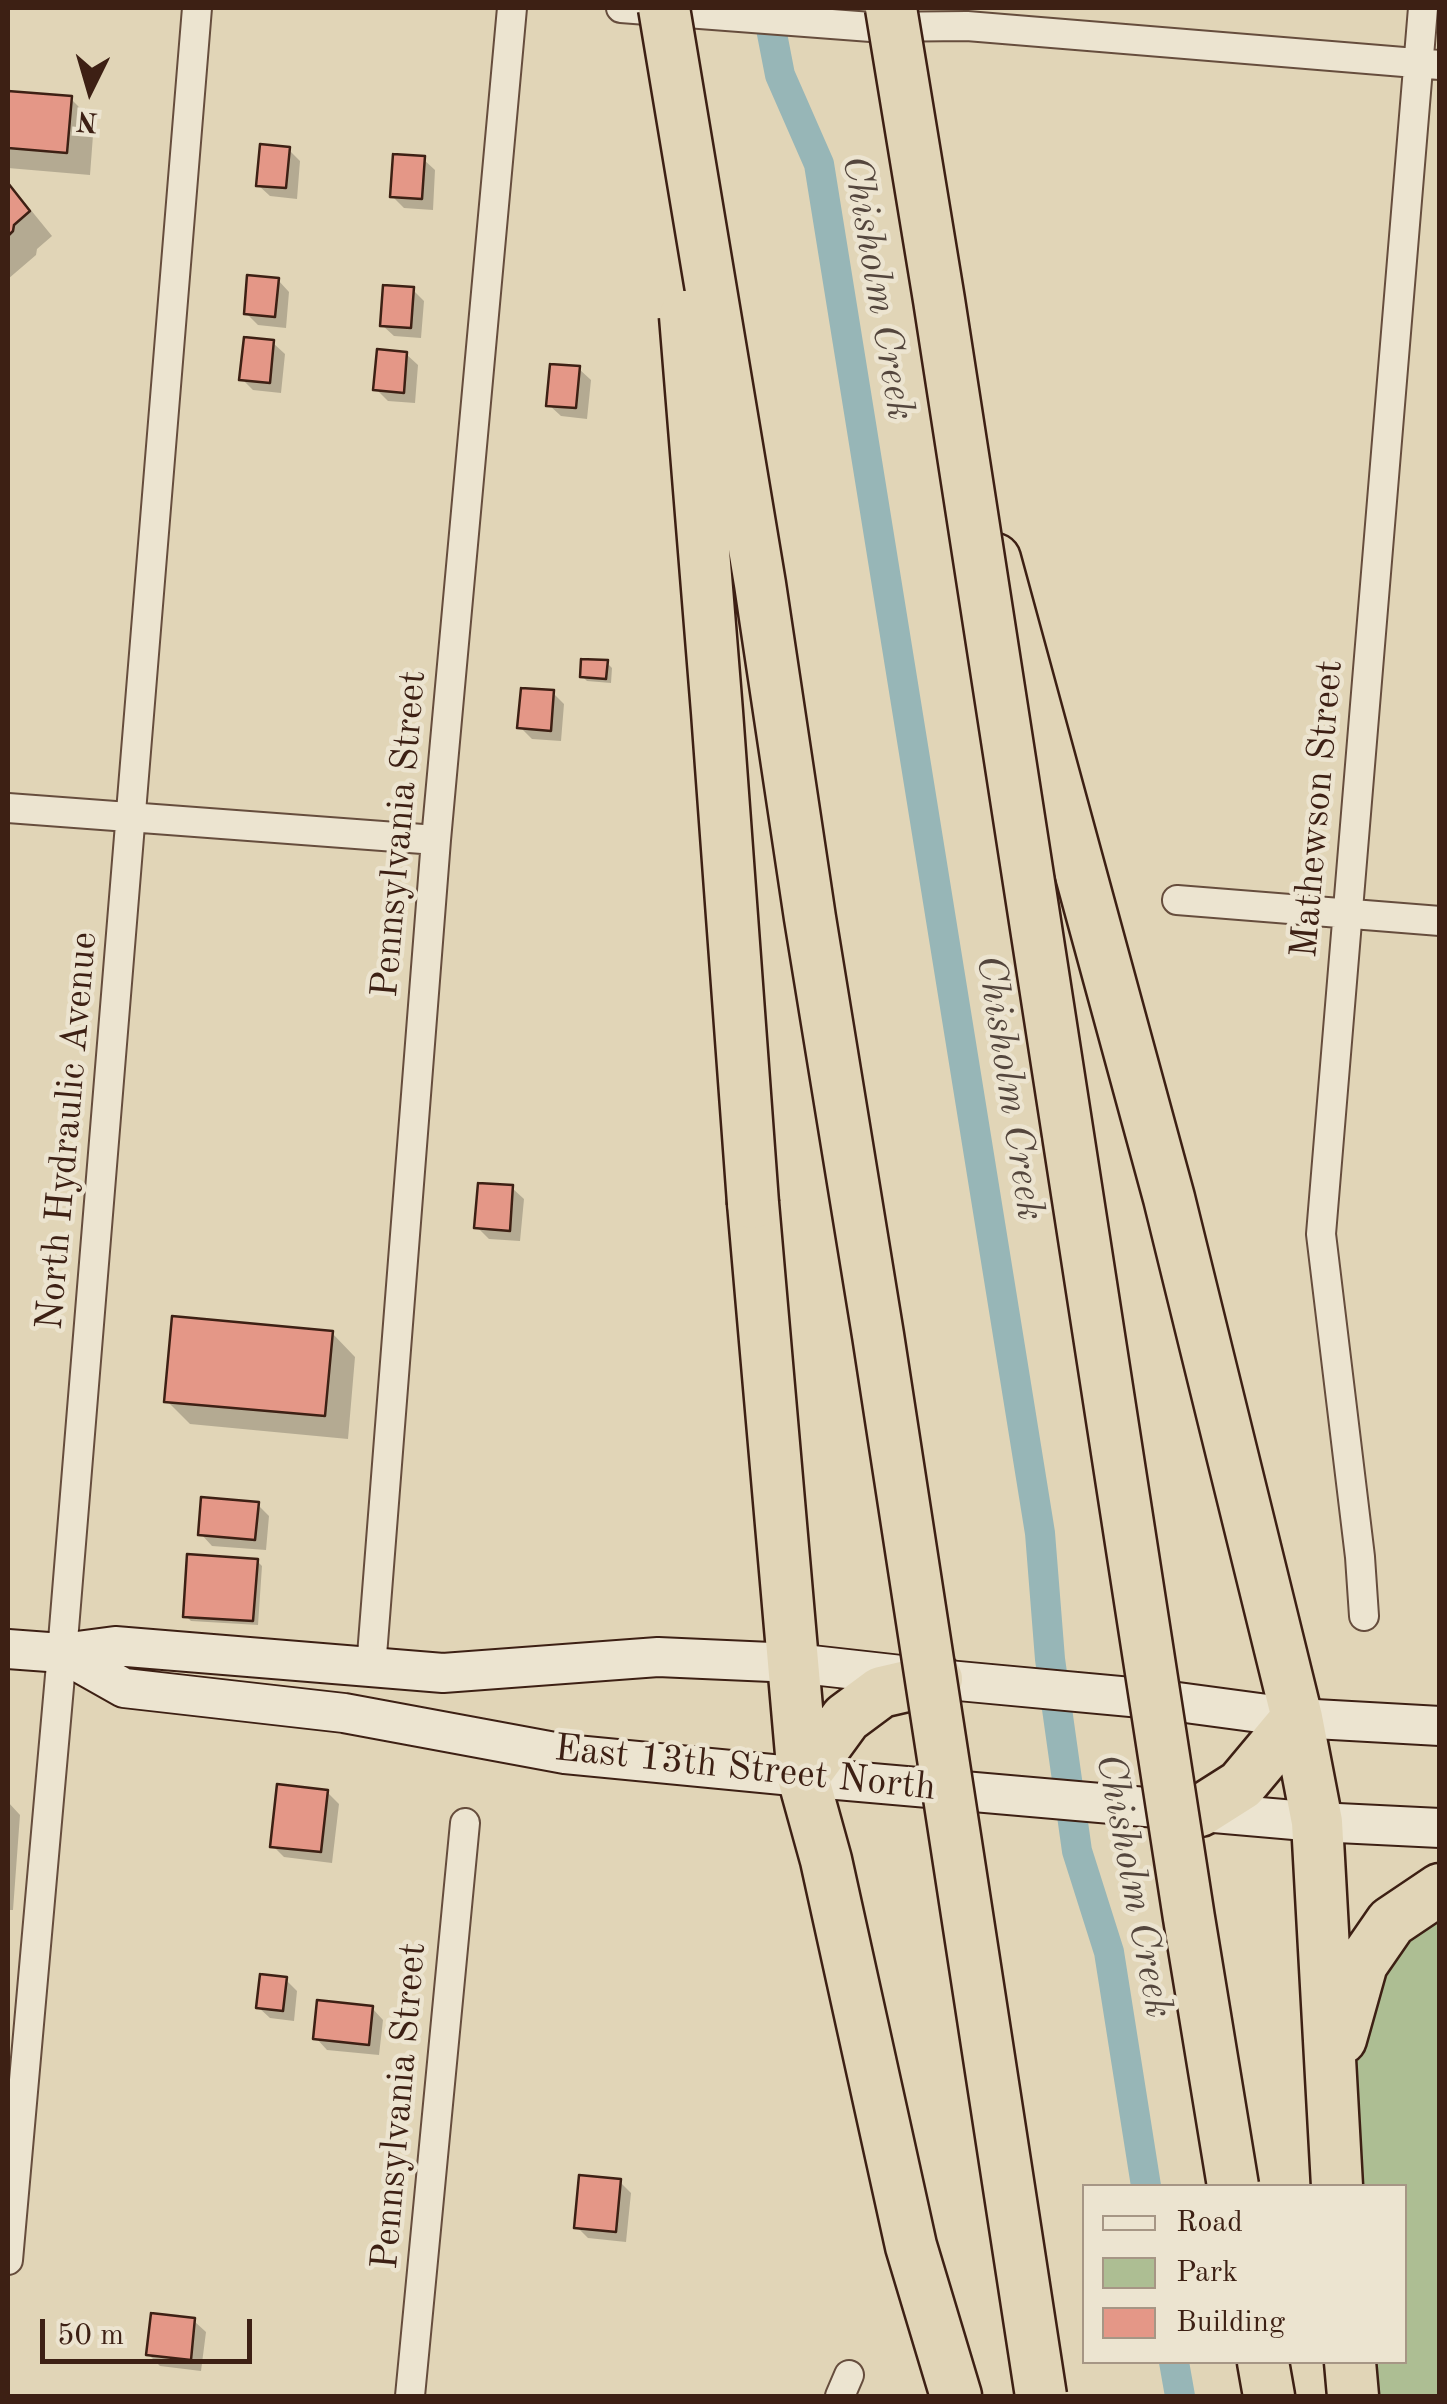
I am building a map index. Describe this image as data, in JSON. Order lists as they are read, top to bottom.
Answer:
{
  "streets": {
    "main road": ["East 13th Street North"],
    "street": ["Mathewson Street", "Pennsylvania Street", "North Hydraulic Avenue"]
  },
  "crossings": [
    ["Pennsylvania Street", "East 13th Street North"],
    ["North Hydraulic Avenue", "East 13th Street North"]
  ],
  "water": ["Chisholm Creek"],
  "legend": ["Road", "Park", "Building"],
  "scale_bar": "50 m",
  "north": "bottom"
}
